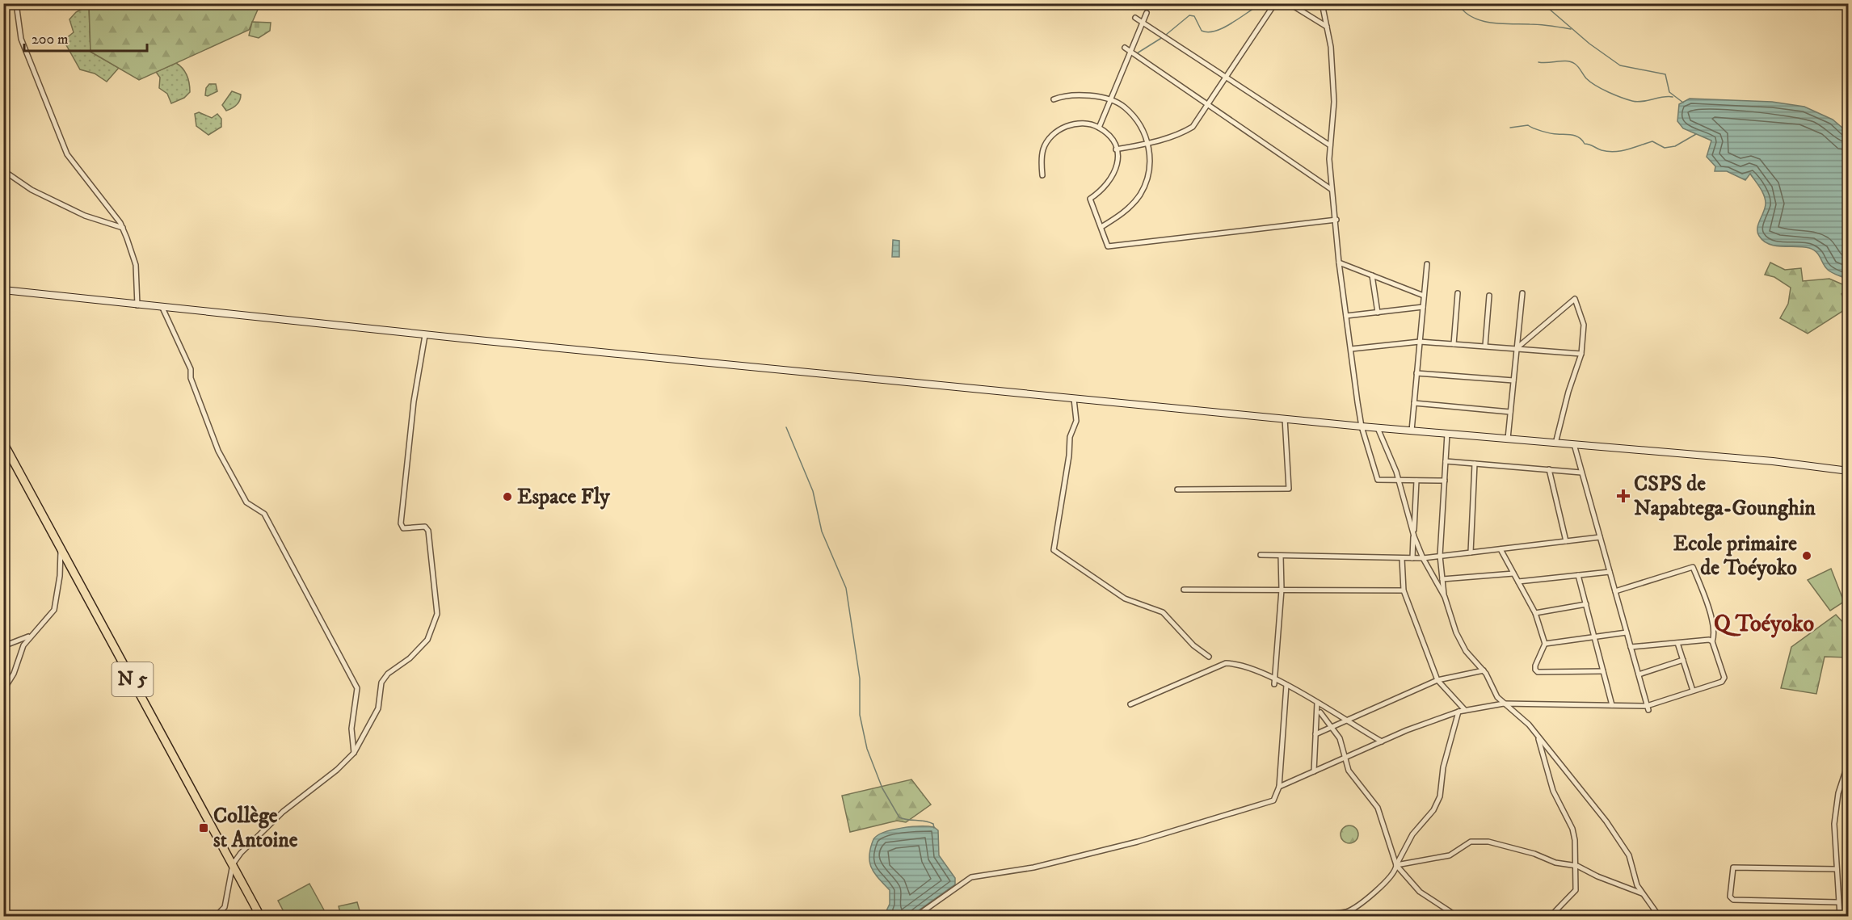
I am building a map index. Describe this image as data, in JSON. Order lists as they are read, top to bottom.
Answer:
{
  "streets": {
    "highway": ["N 5"]
  },
  "districts": ["Q Toéyoko"],
  "places": {
    "health": ["CSPS de Napabtega-Gounghin"],
    "other": ["Espace Fly", "Ecole primaire de Toéyoko"],
    "transit": ["Collège st Antoine"]
  },
  "scale_bar": "200 m"
}
